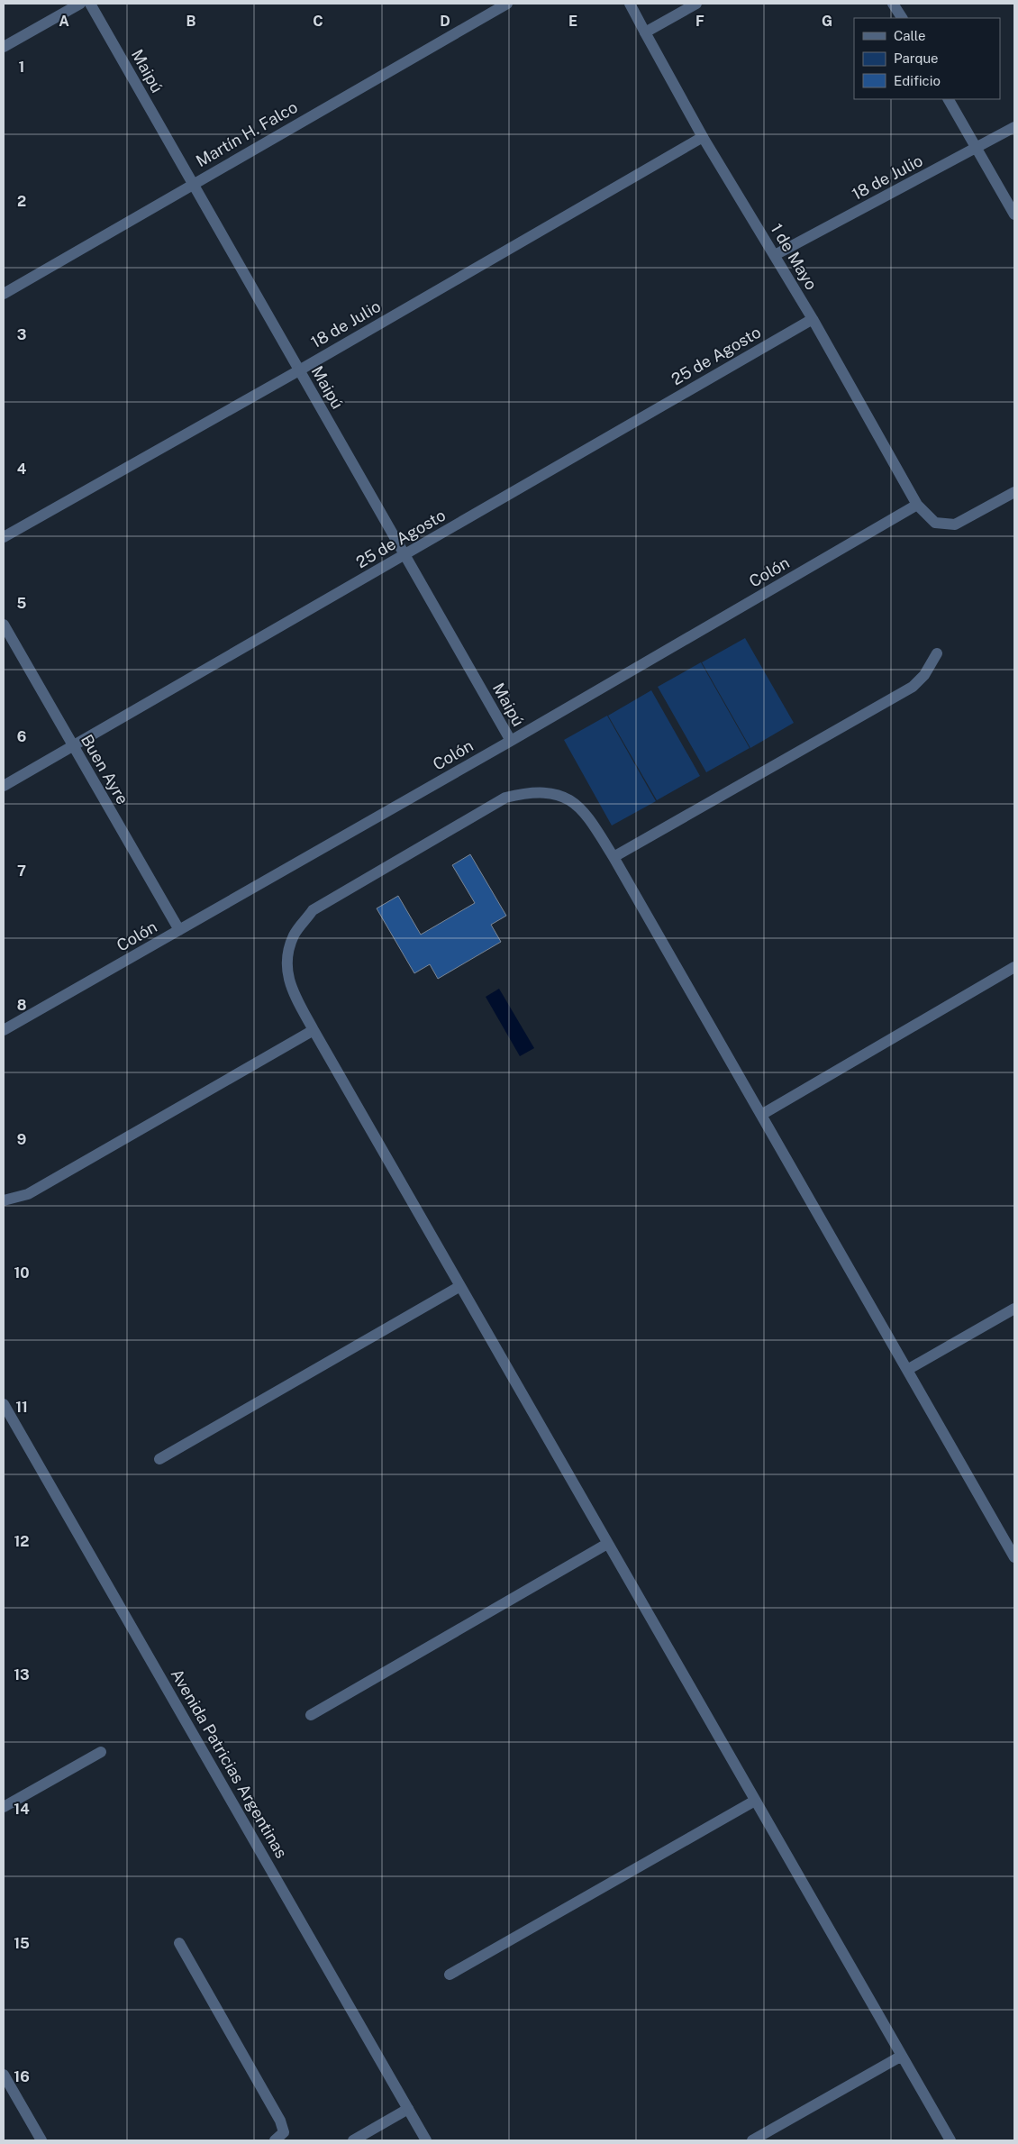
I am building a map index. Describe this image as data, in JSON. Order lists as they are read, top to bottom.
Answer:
{
  "streets": {
    "street": [
      "Maipú",
      "Martín H. Falco",
      "18 de Julio",
      "1 de Mayo",
      "25 de Agosto",
      "Colón",
      "Buen Ayre",
      "Avenida Patricias Argentinas"
    ]
  },
  "crossings": [
    ["Maipú", "Martín H. Falco"],
    ["Maipú", "18 de Julio"],
    ["Maipú", "25 de Agosto"],
    ["Maipú", "Colón"],
    ["18 de Julio", "1 de Mayo"],
    ["1 de Mayo", "25 de Agosto"],
    ["1 de Mayo", "Colón"],
    ["25 de Agosto", "Buen Ayre"],
    ["Colón", "Buen Ayre"]
  ],
  "legend": ["Calle", "Parque", "Edificio"],
  "grid": {
    "columns": [
      "A",
      "B",
      "C",
      "D",
      "E",
      "F",
      "G"
    ],
    "rows": [
      "1",
      "2",
      "3",
      "4",
      "5",
      "6",
      "7",
      "8",
      "9",
      "10",
      "11",
      "12",
      "13",
      "14",
      "15",
      "16"
    ]
  }
}
